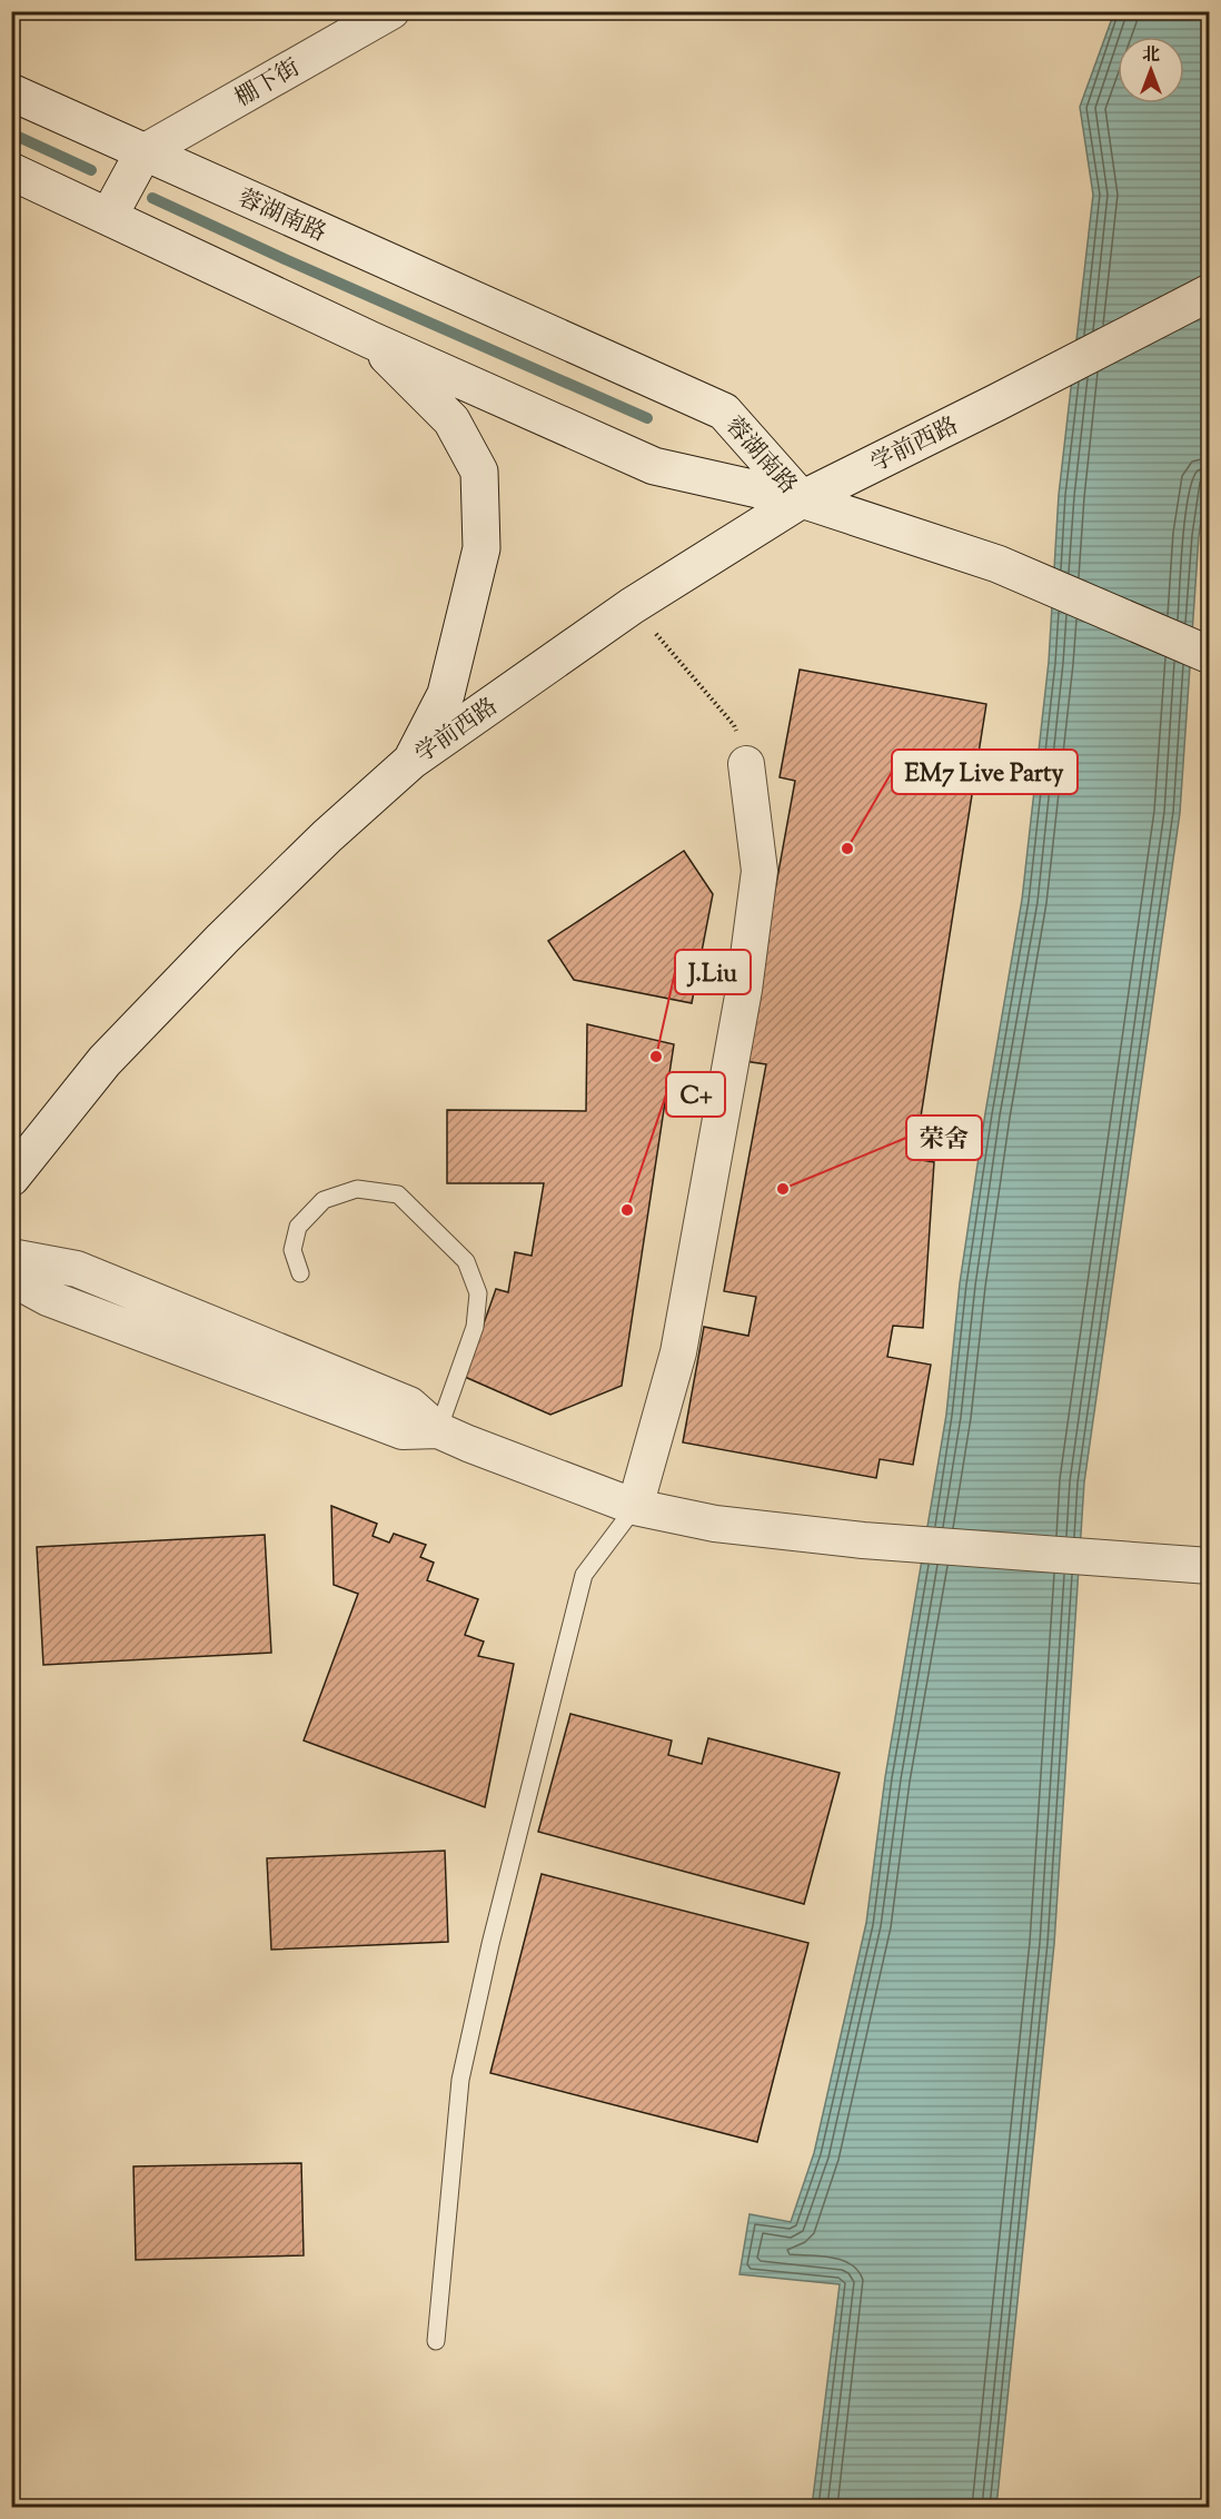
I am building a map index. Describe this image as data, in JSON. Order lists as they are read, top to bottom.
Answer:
{
  "streets": {
    "main road": ["蓉湖南路", "学前西路"],
    "street": ["棚下街"]
  },
  "crossings": [
    ["棚下街", "蓉湖南路"],
    ["蓉湖南路", "学前西路"]
  ],
  "places": [
    "EM7 Live Party",
    "J.Liu",
    "荣舍",
    "C+"
  ],
  "north": "top"
}
